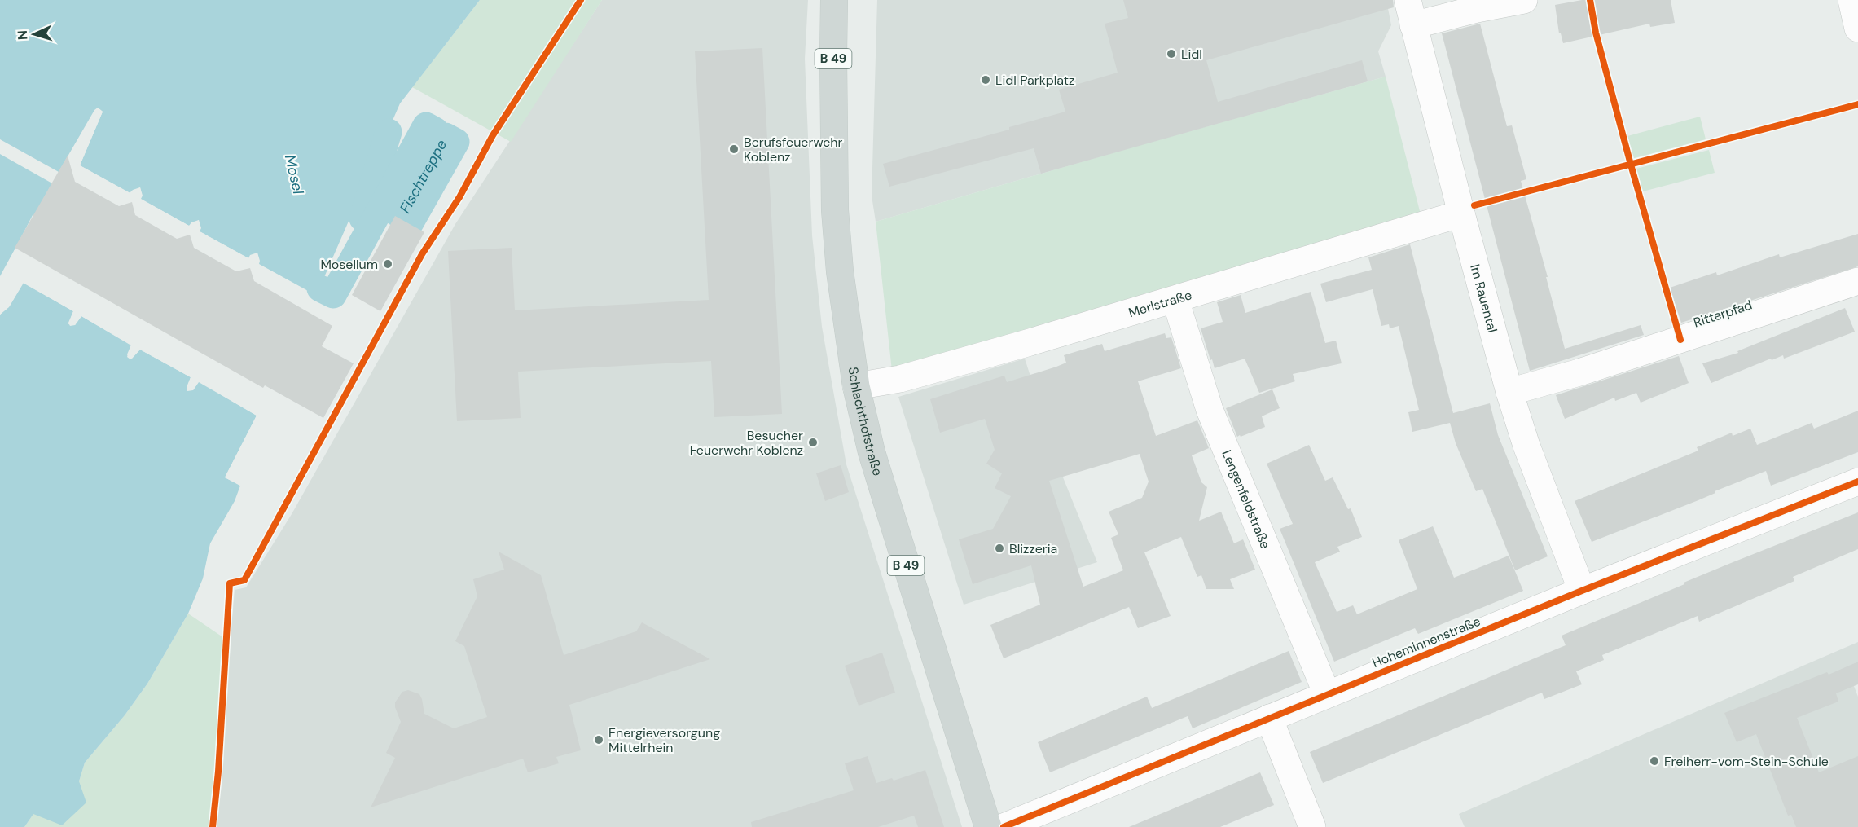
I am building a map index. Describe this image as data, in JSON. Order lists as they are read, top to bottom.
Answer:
{
  "streets": {
    "main road": ["B 49", "Schlachthofstraße"],
    "street": [
      "Im Rauental",
      "Merlstraße",
      "Ritterpfad",
      "Lengenfeldstraße",
      "Hoheminnenstraße"
    ]
  },
  "crossings": [
    ["Im Rauental", "Merlstraße"],
    ["Im Rauental", "Ritterpfad"],
    ["Im Rauental", "Hoheminnenstraße"],
    ["Merlstraße", "Schlachthofstraße"],
    ["Merlstraße", "Lengenfeldstraße"],
    ["Lengenfeldstraße", "Hoheminnenstraße"]
  ],
  "water": ["Mosel", "Fischtreppe"],
  "places": [
    "Lidl",
    "Lidl Parkplatz",
    "Berufsfeuerwehr Koblenz",
    "Mosellum",
    "Besucher Feuerwehr Koblenz",
    "Blizzeria",
    "Energieversorgung Mittelrhein",
    "Freiherr-vom-Stein-Schule"
  ],
  "north": "left"
}
